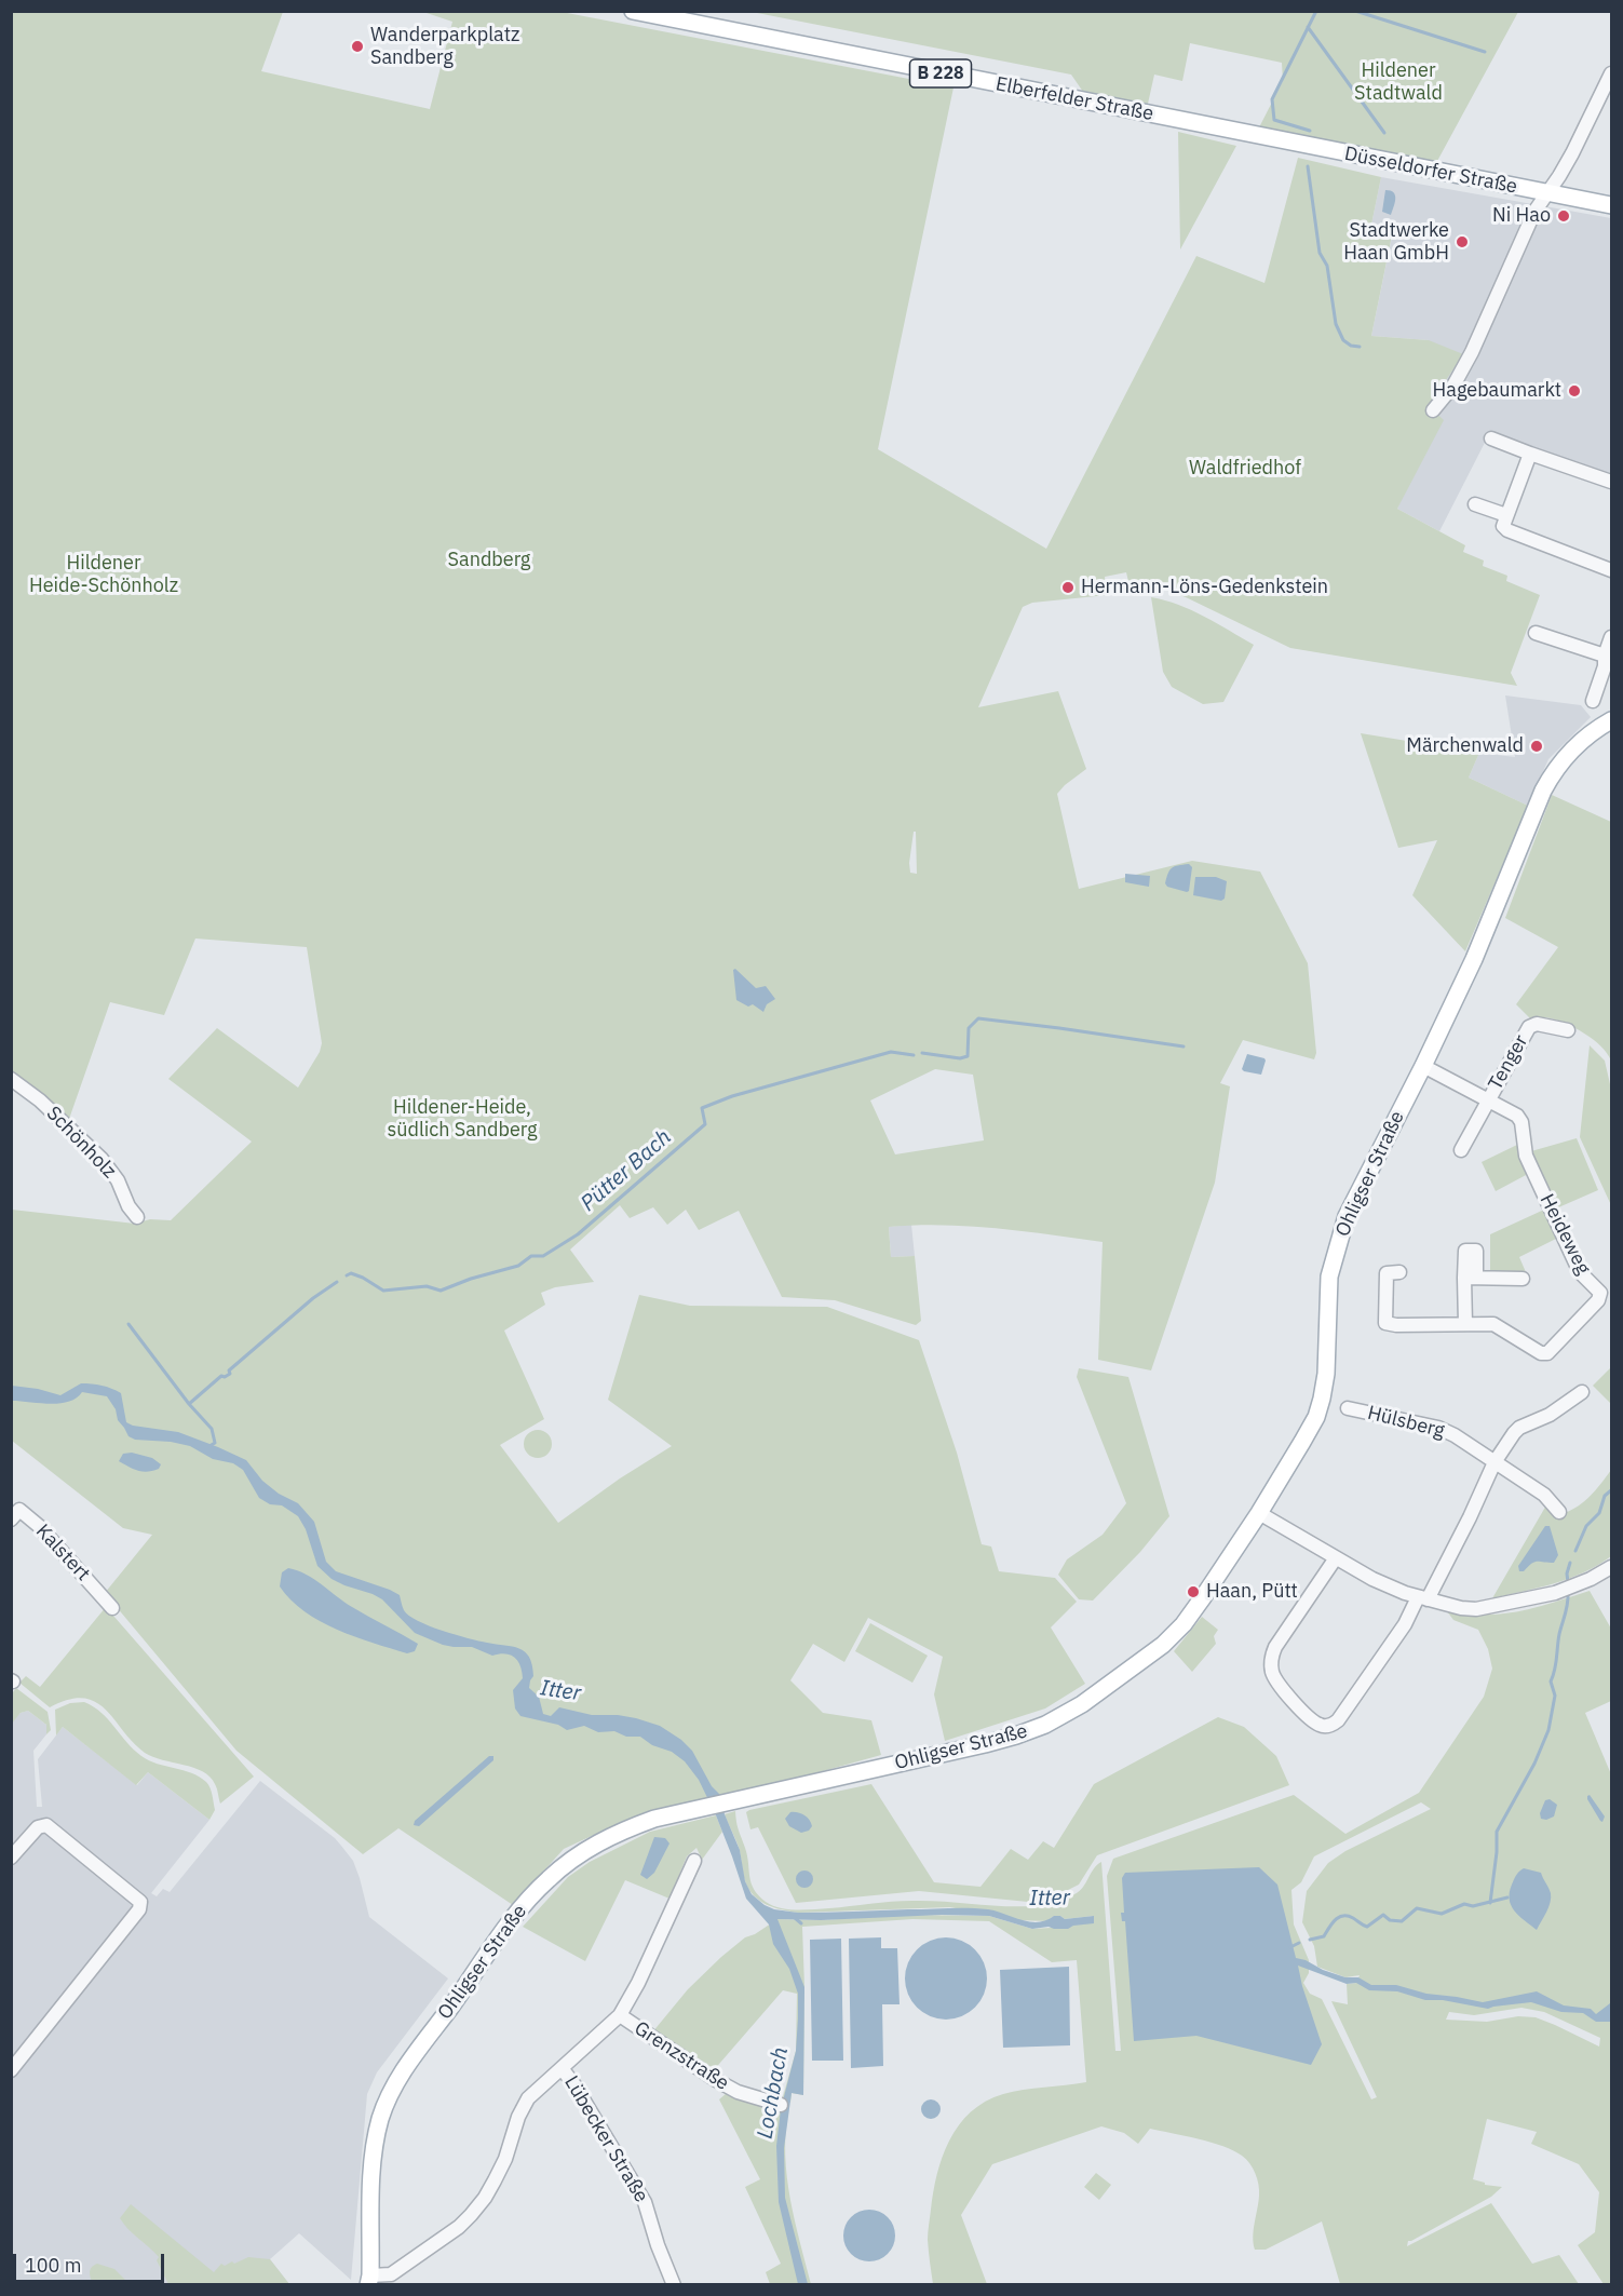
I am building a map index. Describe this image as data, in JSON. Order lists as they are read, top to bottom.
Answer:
{
  "streets": {
    "main road": [
      "B 228",
      "Elberfelder Straße",
      "Düsseldorfer Straße",
      "Ohligser Straße"
    ],
    "street": [
      "Tenger",
      "Schönholz",
      "Heideweg",
      "Hülsberg",
      "Kalstert",
      "Grenzstraße",
      "Lübecker Straße"
    ]
  },
  "crossings": [
    ["Elberfelder Straße", "Düsseldorfer Straße"],
    ["Tenger", "Heideweg"],
    ["Ohligser Straße", "Heideweg"],
    ["Ohligser Straße", "Grenzstraße"],
    ["Grenzstraße", "Lübecker Straße"]
  ],
  "water": ["Pütter Bach", "Itter", "Lochbach"],
  "parks": [
    "Hildener Stadtwald",
    "Waldfriedhof",
    "Sandberg",
    "Hildener Heide-Schönholz",
    "Hildener-Heide, südlich Sandberg"
  ],
  "places": [
    "Wanderparkplatz Sandberg",
    "Ni Hao",
    "Stadtwerke Haan GmbH",
    "Hagebaumarkt",
    "Hermann-Löns-Gedenkstein",
    "Märchenwald",
    "Haan, Pütt"
  ],
  "scale_bar": "100 m"
}
